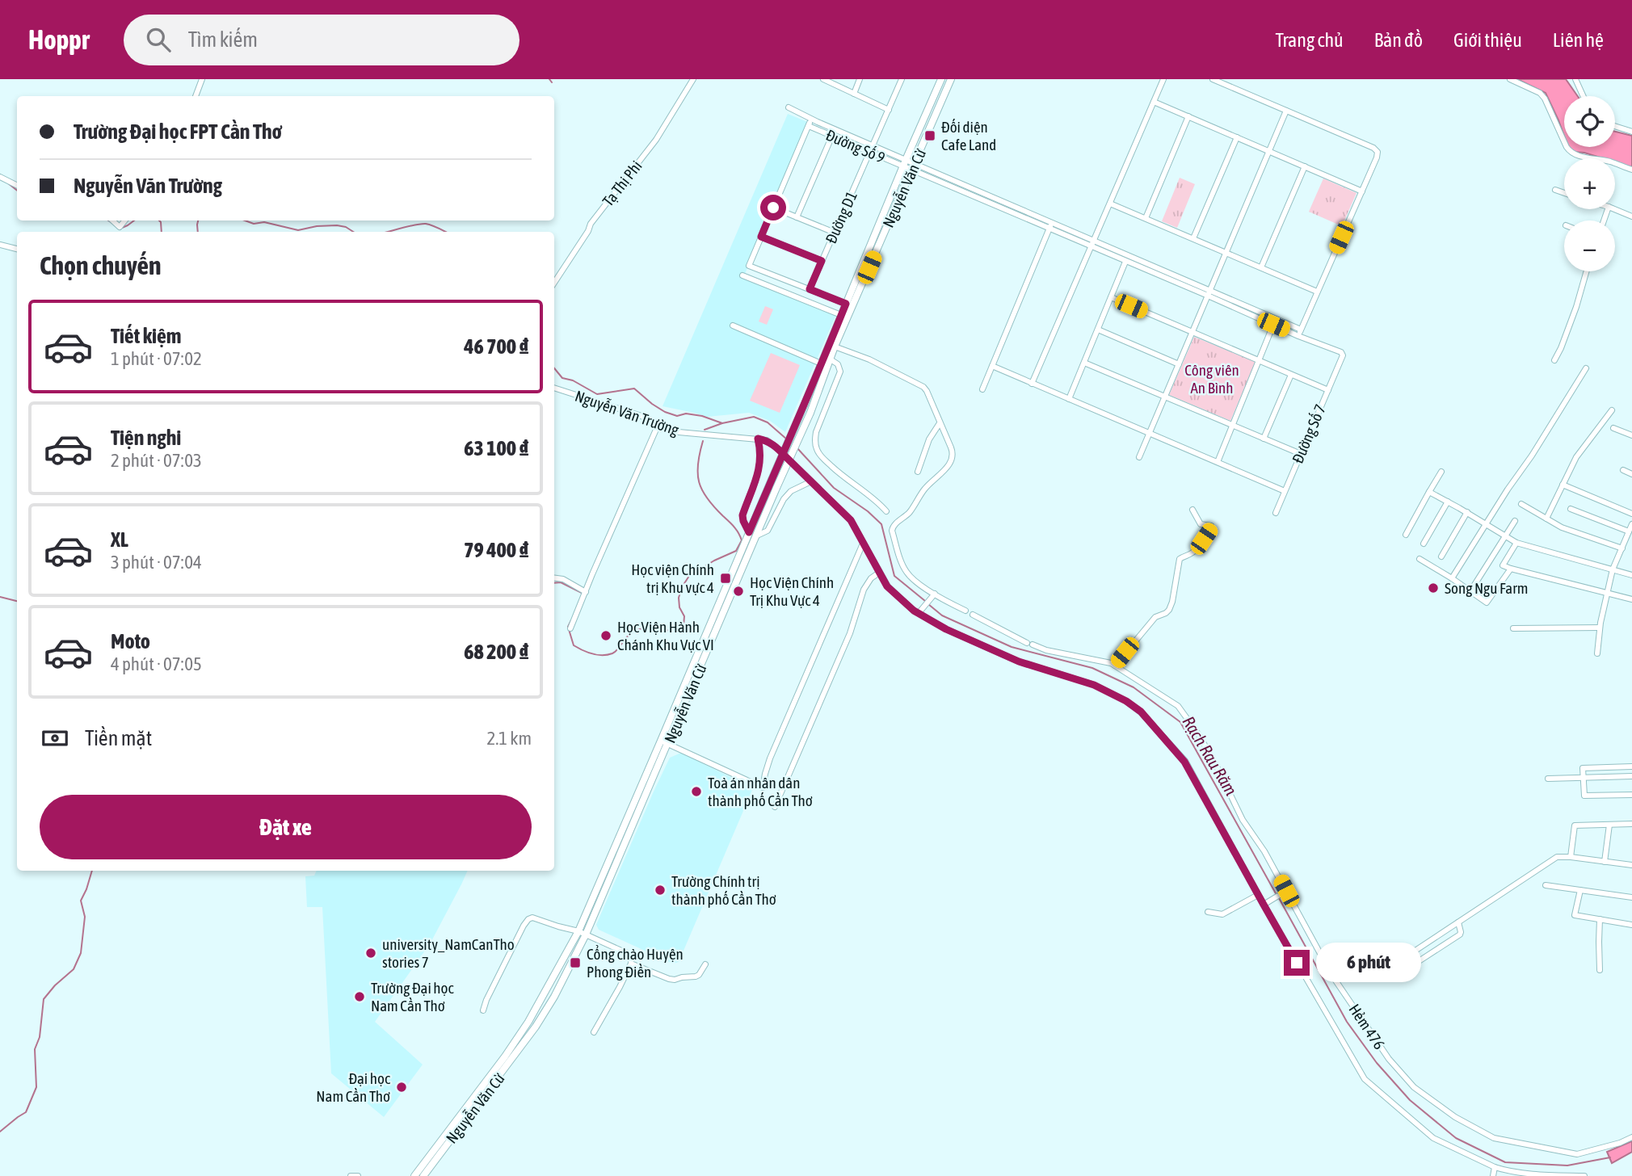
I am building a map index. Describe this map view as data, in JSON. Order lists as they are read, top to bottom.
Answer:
{
  "streets": {
    "main road": ["Nguyễn Văn Cừ"],
    "street": [
      "Đường Số 9",
      "Tạ Thị Phi",
      "Đường D1",
      "Nguyễn Văn Trường",
      "Đường Số 7",
      "Hẻm 476"
    ]
  },
  "crossings": [
    ["Đường Số 9", "Nguyễn Văn Cừ"],
    ["Đường Số 9", "Đường D1"]
  ],
  "water": ["Rạch Rau Răm"],
  "parks": ["Công viên An Bình"],
  "places": {
    "transit": ["Đối diện Cafe Land", "Học viện Chính trị Khu vực 4", "Cổng chào Huyện Phong Điền"],
    "other": [
      "Song Ngu Farm",
      "Học Viện Chính Trị Khu Vực 4",
      "Học Viện Hành Chánh Khu Vực VI",
      "Toà án nhân dân thành phố Cần Thơ",
      "Trường Chính trị thành phố Cần Thơ",
      "university_NamCanTho stories 7",
      "Trường Đại học Nam Cần Thơ",
      "Đại học Nam Cần Thơ"
    ]
  },
  "page": {
    "header": "Hoppr",
    "search": "Tìm kiếm",
    "nav": [
      "Trang chủ",
      "Bản đồ",
      "Giới thiệu",
      "Liên hệ"
    ],
    "map_buttons": ["+", "−"],
    "banner": ["Trường Đại học FPT Cần Thơ", "Nguyễn Văn Trường"],
    "heading": "Chọn chuyến",
    "list": [
      {
        "name": "Tiết kiệm",
        "note": "1 phút · 07:02",
        "value": "46 700 ₫"
      },
      {
        "name": "Tiện nghi",
        "note": "2 phút · 07:03",
        "value": "63 100 ₫"
      },
      {
        "name": "XL",
        "note": "3 phút · 07:04",
        "value": "79 400 ₫"
      },
      {
        "name": "Moto",
        "note": "4 phút · 07:05",
        "value": "68 200 ₫"
      }
    ],
    "pay": ["Tiền mặt", "2.1 km"],
    "buttons": "Đặt xe",
    "bubble": "6 phút"
  }
}
